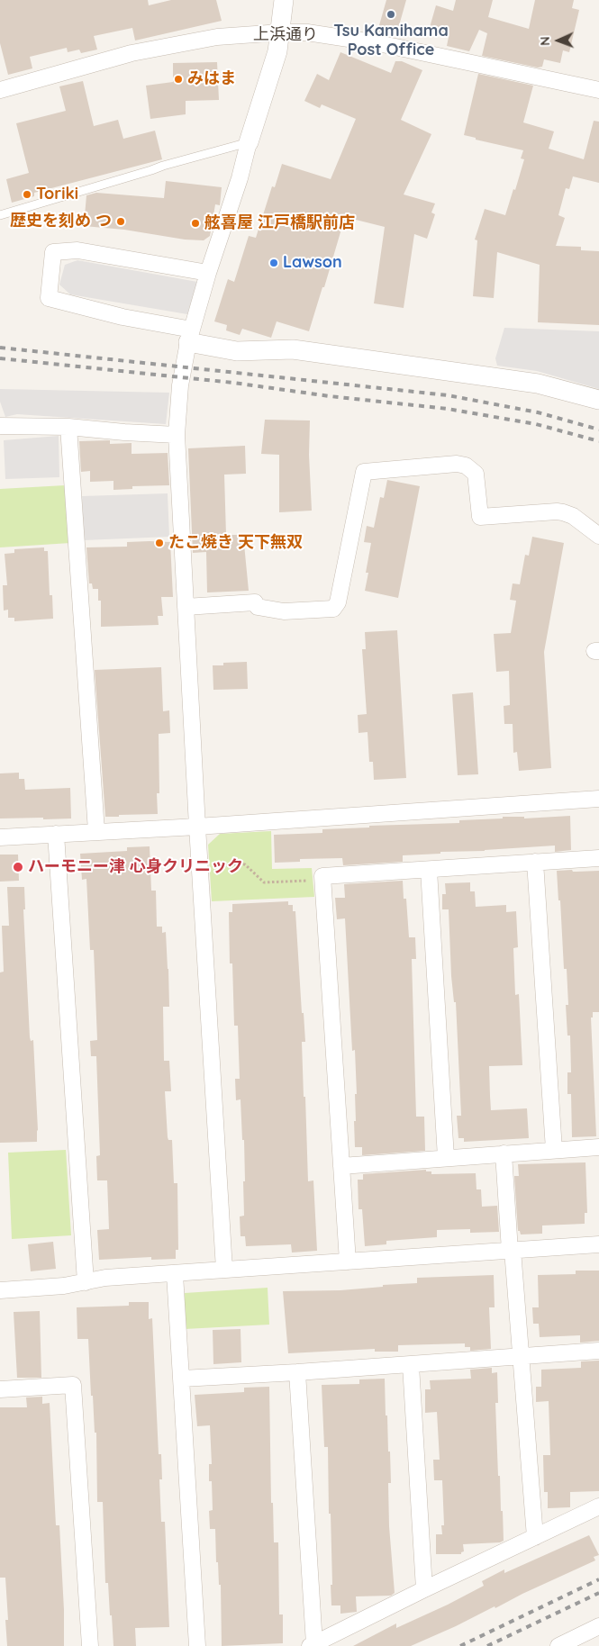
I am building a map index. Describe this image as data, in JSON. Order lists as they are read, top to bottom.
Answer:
{
  "streets": {
    "street": ["上浜通り"]
  },
  "places": [
    "Tsu Kamihama Post Office",
    "みはま",
    "Toriki",
    "歴史を刻め つ",
    "舷喜屋 江戸橋駅前店",
    "Lawson",
    "たこ焼き 天下無双",
    "ハーモニー津 心身クリニック"
  ],
  "north": "left"
}
